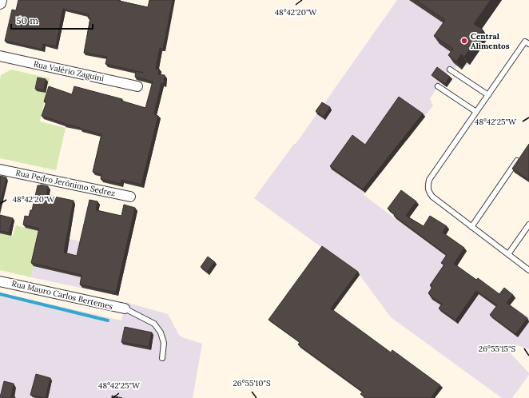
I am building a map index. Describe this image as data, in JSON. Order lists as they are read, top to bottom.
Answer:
{
  "streets": {
    "street": ["Rua Valério Zaguini", "Rua Pedro Jerônimo Sedrez", "Rua Mauro Carlos Bertemes"]
  },
  "places": ["Central Alimentos"],
  "scale_bar": "50 m",
  "coordinates": [
    "48°42'20\"W",
    "48°42'25\"W",
    "26°55'15\"S",
    "26°55'10\"S"
  ]
}
